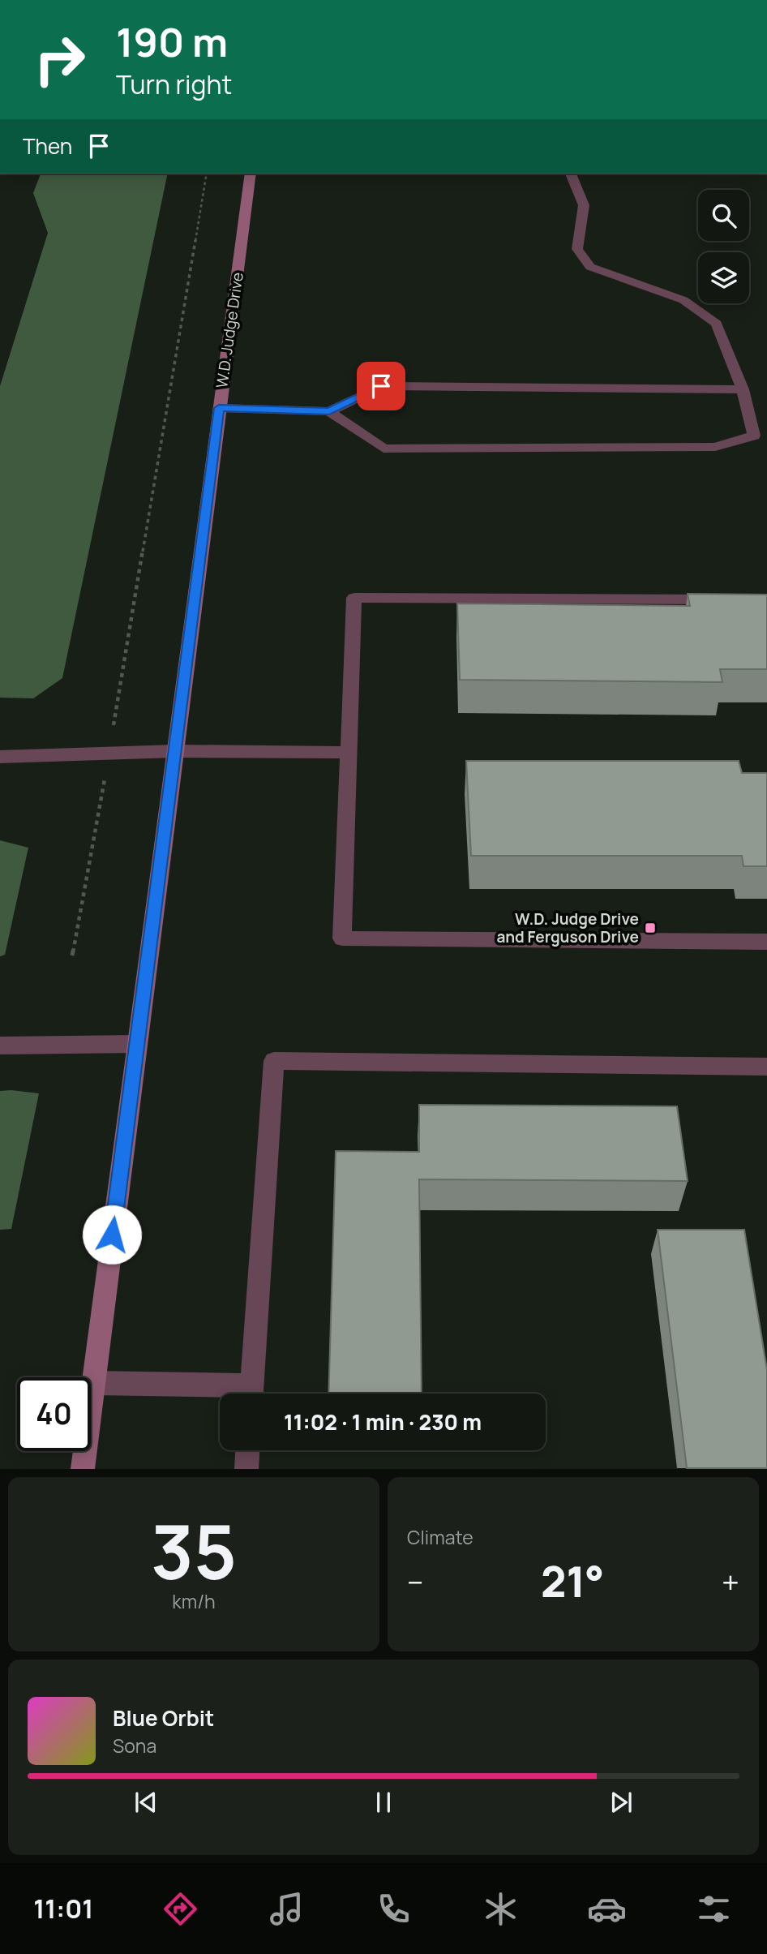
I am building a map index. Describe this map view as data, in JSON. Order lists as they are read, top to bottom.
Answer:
{
  "streets": {
    "street": ["W.D. Judge Drive"]
  },
  "places": {
    "transit": ["W.D. Judge Drive and Ferguson Drive"]
  },
  "page": {
    "turn": ["190 m", "Turn right"],
    "then": "Then",
    "limit": "40",
    "trip": "11:02 · 1 min · 230 m",
    "tile": [
      ["35", "km/h"],
      "Climate"
    ],
    "heat": ["−", "21°", "+"],
    "song": ["Blue Orbit", "Sona"],
    "tabs": "11:01"
  }
}
